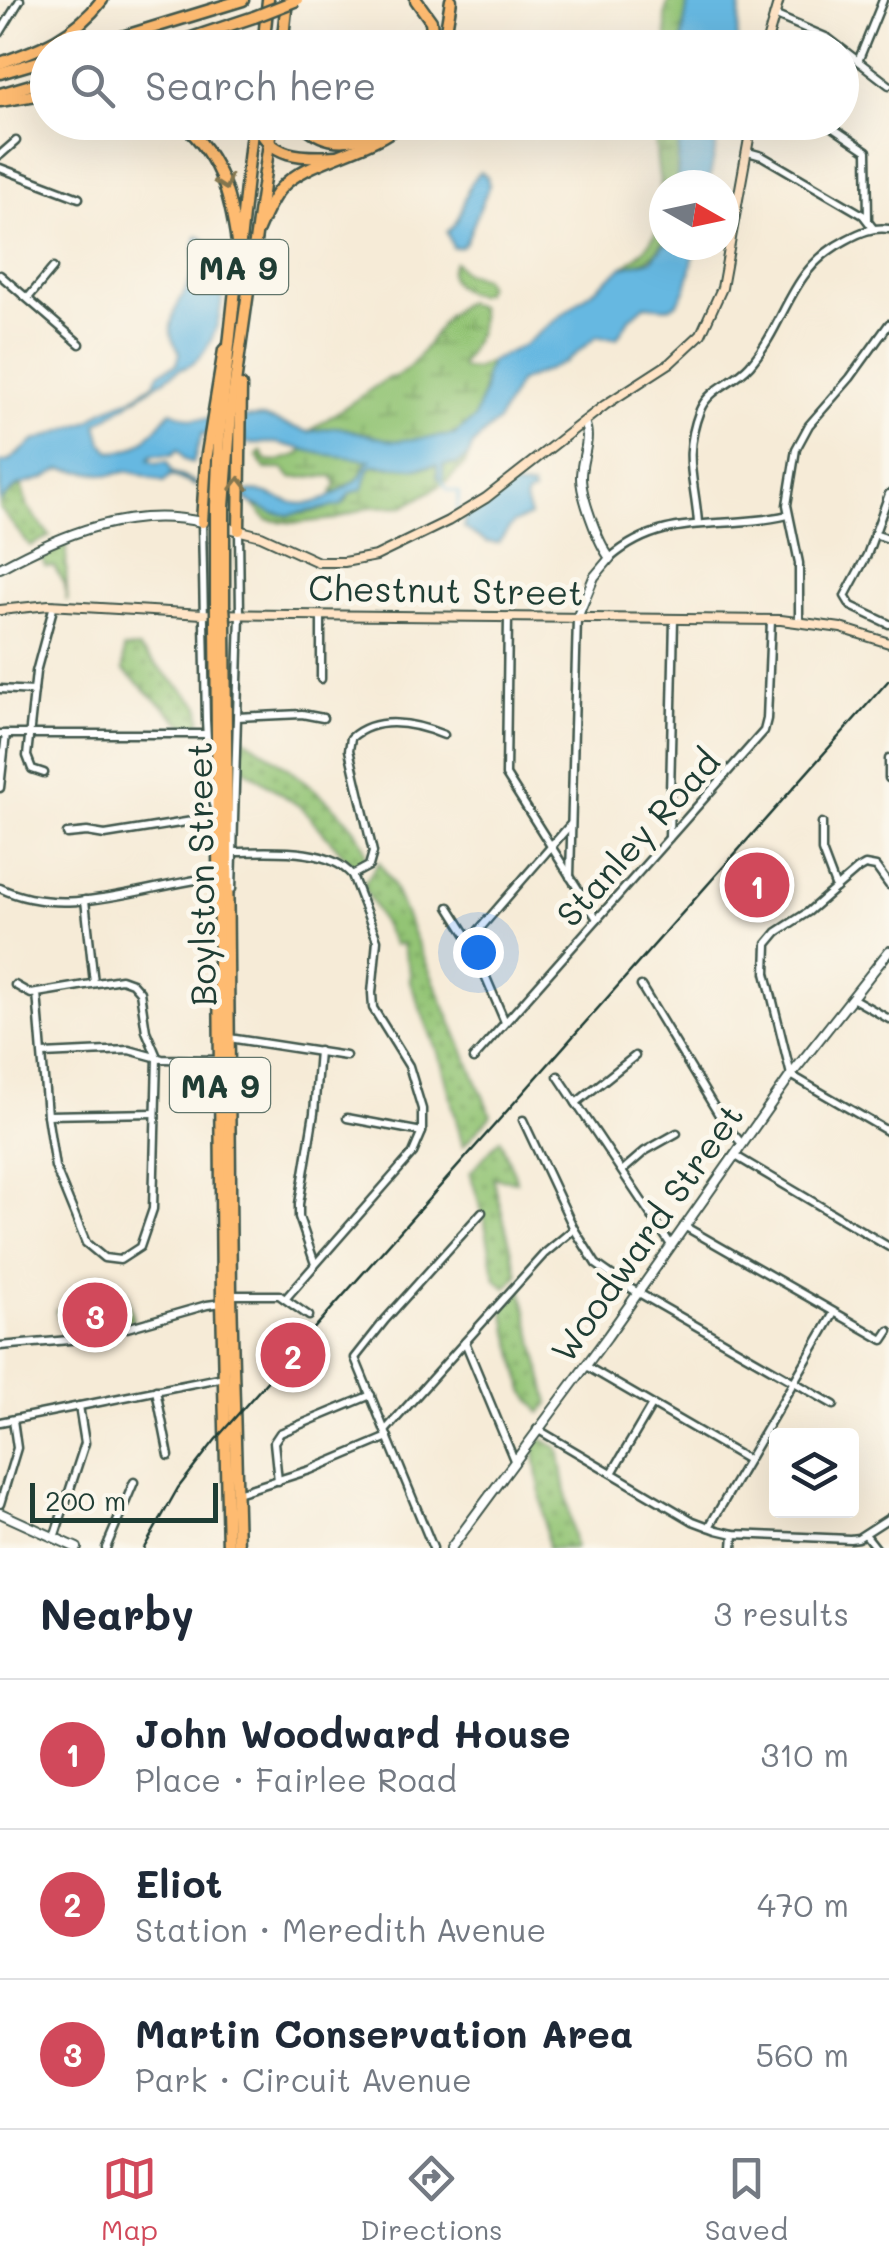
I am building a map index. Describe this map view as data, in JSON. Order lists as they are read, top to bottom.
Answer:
{
  "streets": {
    "highway": ["MA 9", "Boylston Street"],
    "main road": ["Chestnut Street"],
    "street": ["Stanley Road", "Woodward Street"]
  },
  "crossings": [
    ["MA 9", "Boylston Street"],
    ["Chestnut Street", "Stanley Road"]
  ],
  "scale_bar": "200 m",
  "north": "right",
  "page": {
    "search": "Search here",
    "pins": ["1", "3", "2"],
    "scale": "200 m",
    "heading": ["Nearby", "3 results"],
    "list": [
      {
        "mark": "1",
        "name": "John Woodward House",
        "note": "Place · Fairlee Road",
        "value": "310 m"
      },
      {
        "mark": "2",
        "name": "Eliot",
        "note": "Station · Meredith Avenue",
        "value": "470 m"
      },
      {
        "mark": "3",
        "name": "Martin Conservation Area",
        "note": "Park · Circuit Avenue",
        "value": "560 m"
      }
    ],
    "nav": ["Map", "Directions", "Saved"]
  }
}
